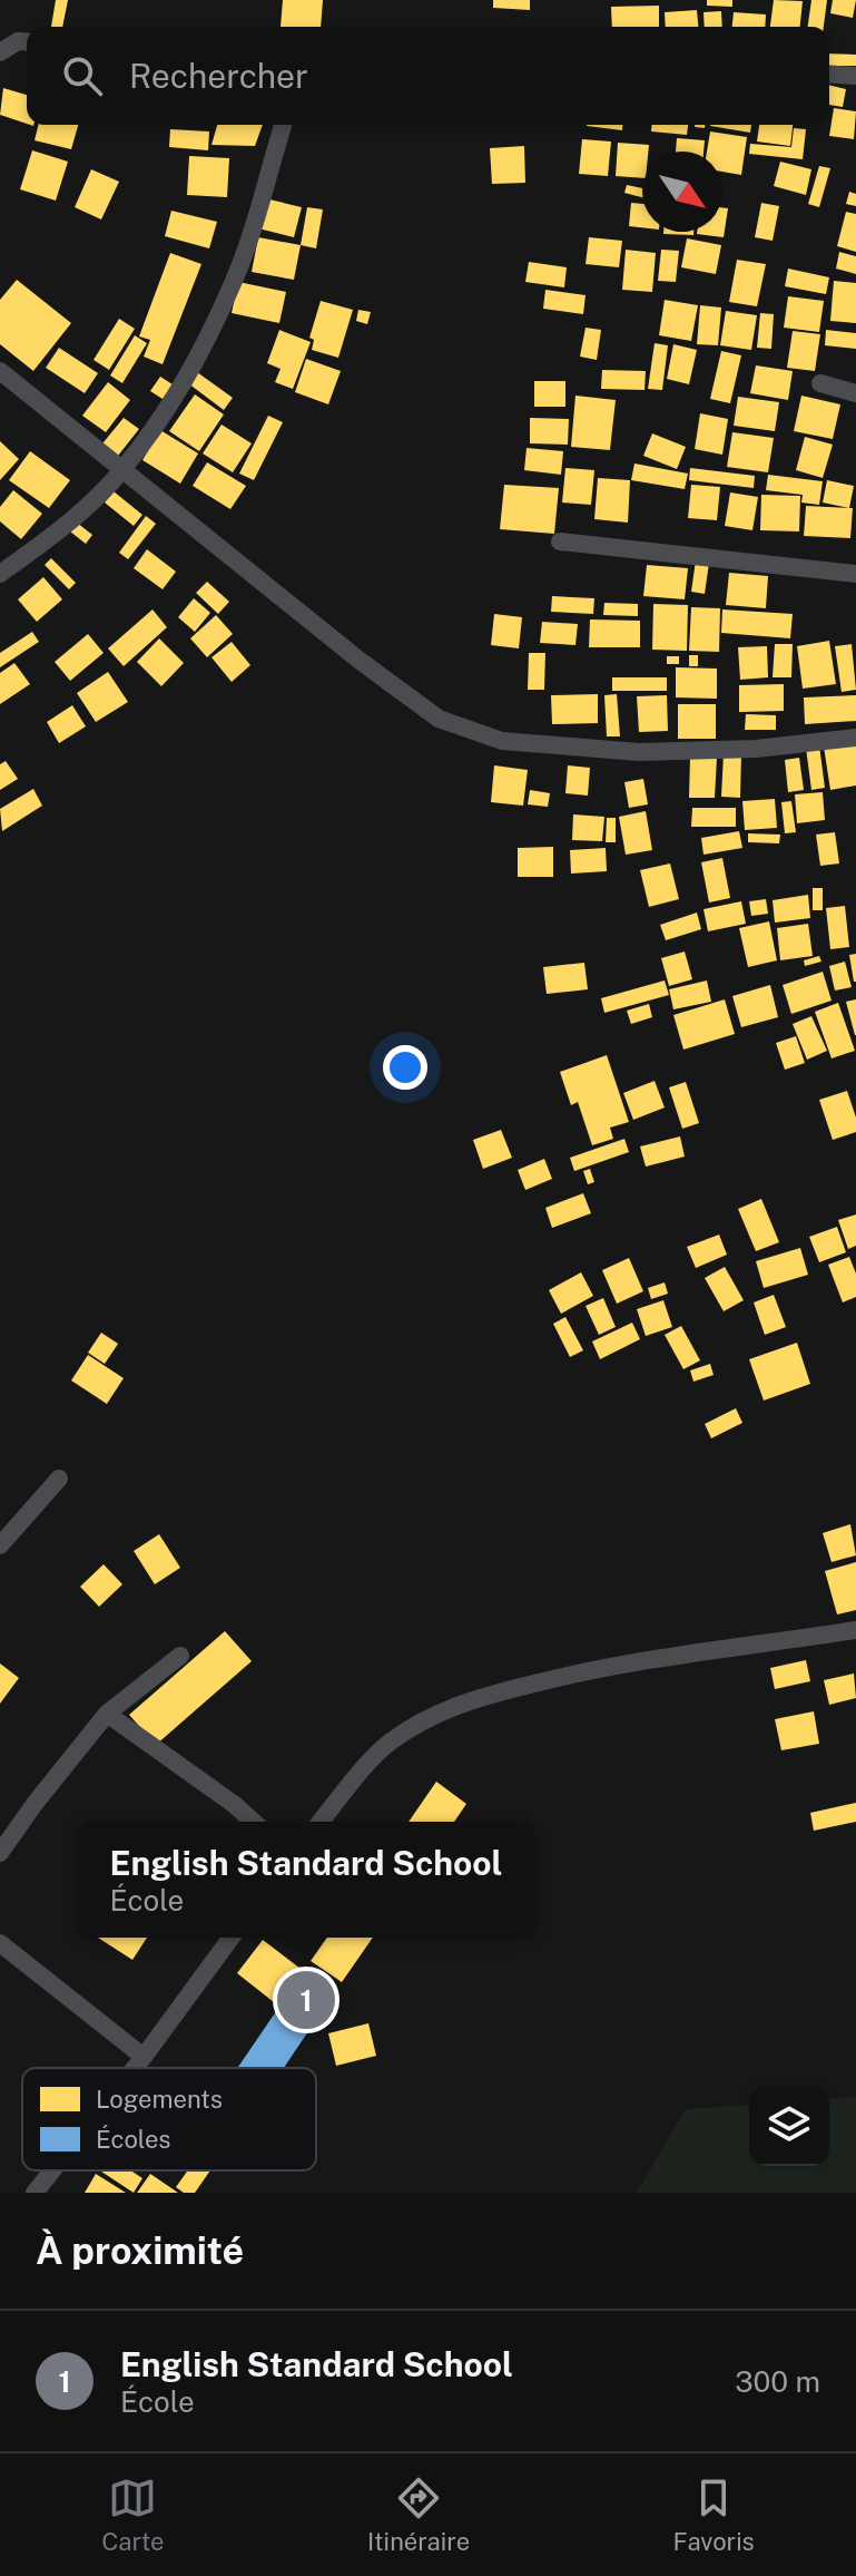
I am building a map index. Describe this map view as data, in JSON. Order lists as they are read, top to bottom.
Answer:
{
  "legend": ["Logements", "Écoles"],
  "north": "bottom right",
  "page": {
    "search": "Rechercher",
    "popup": ["English Standard School", "École"],
    "pins": "1",
    "heading": "À proximité",
    "list": [
      {
        "mark": "1",
        "name": "English Standard School",
        "note": "École",
        "value": "300 m"
      }
    ],
    "nav": ["Carte", "Itinéraire", "Favoris"]
  }
}
